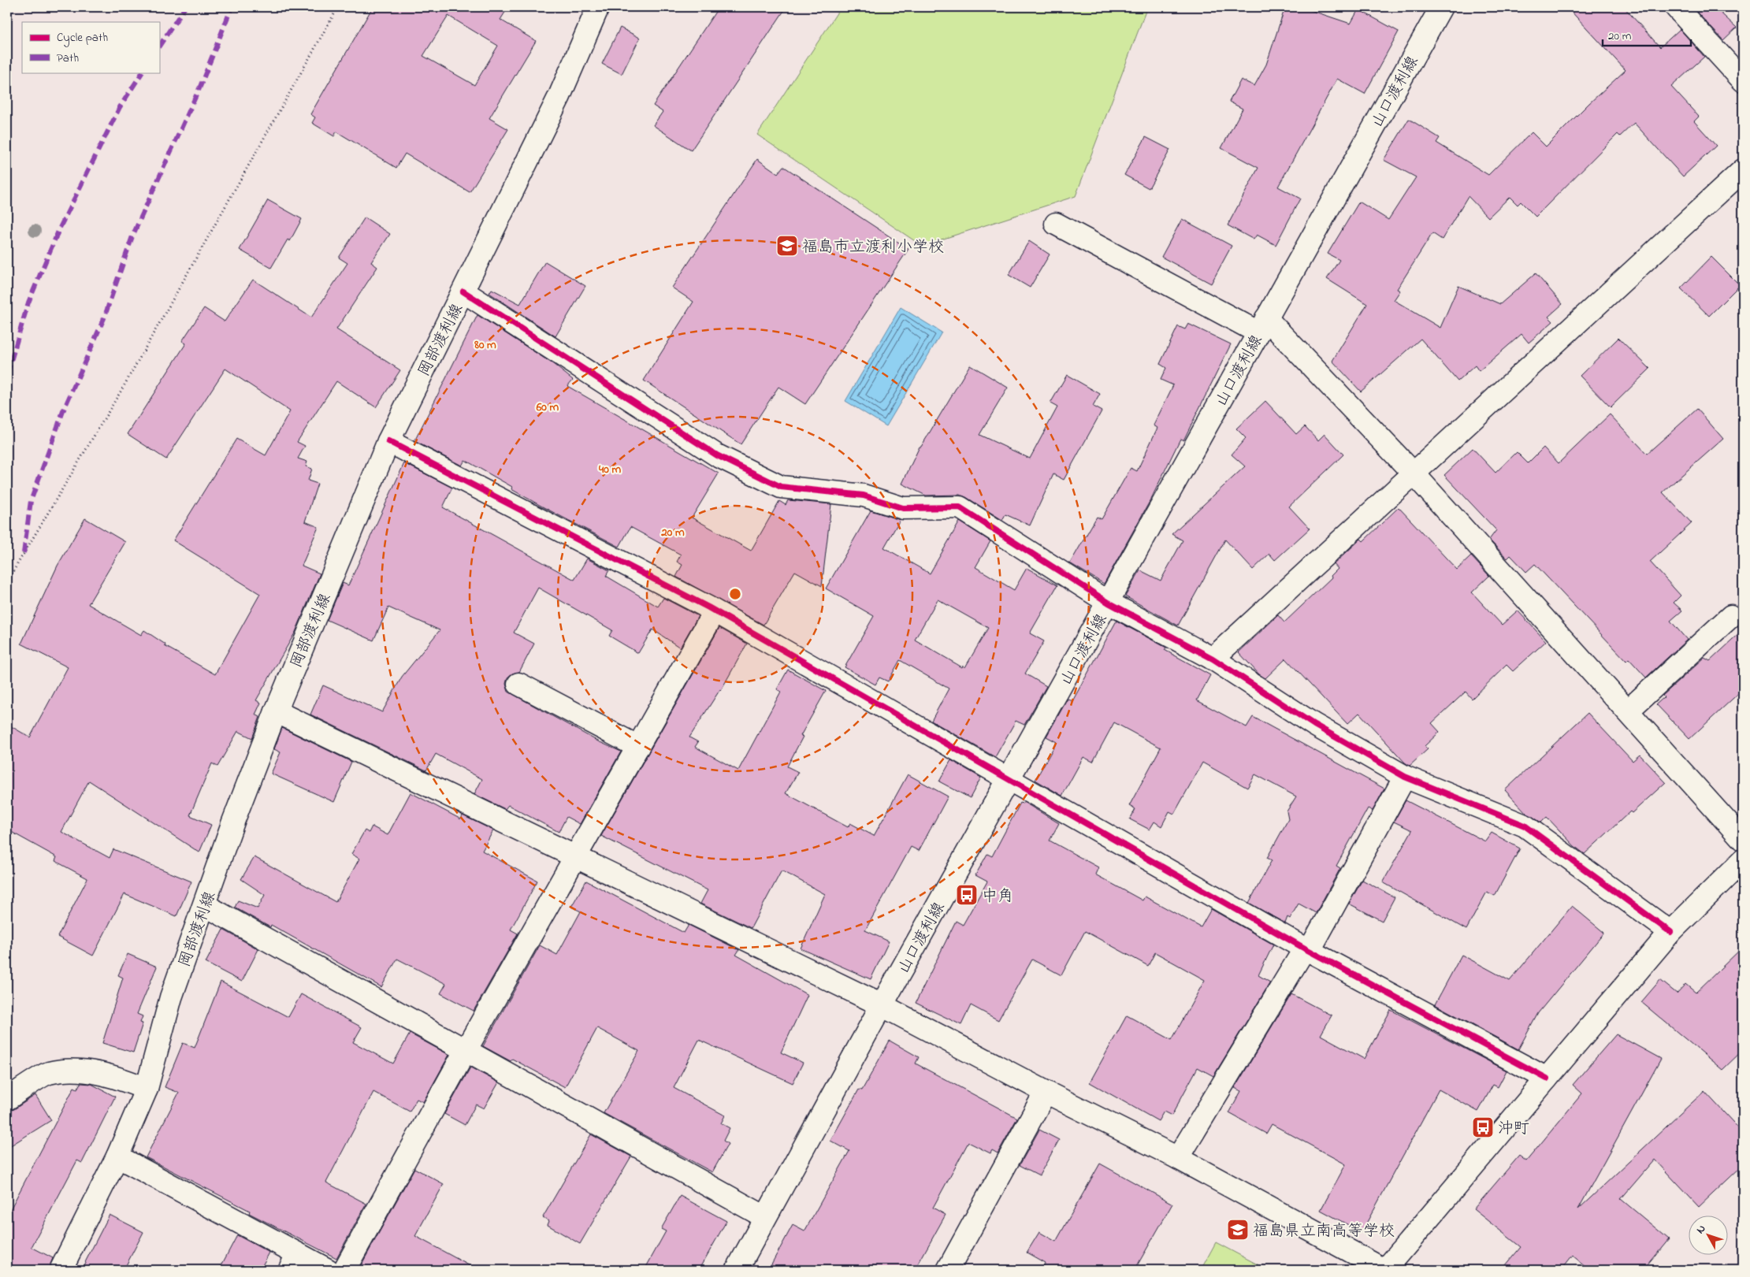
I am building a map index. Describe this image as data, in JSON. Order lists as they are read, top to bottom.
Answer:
{
  "streets": {
    "street": ["山口渡利線", "岡部渡利線"]
  },
  "places": {
    "school or university": ["福島市立渡利小学校", "福島県立南高等学校"],
    "bus stop": ["中角", "沖町"]
  },
  "legend": ["Cycle path", "Path"],
  "scale_bar": "20 m",
  "north": "top left",
  "rings": [
    "80 m",
    "60 m",
    "40 m",
    "20 m"
  ]
}
